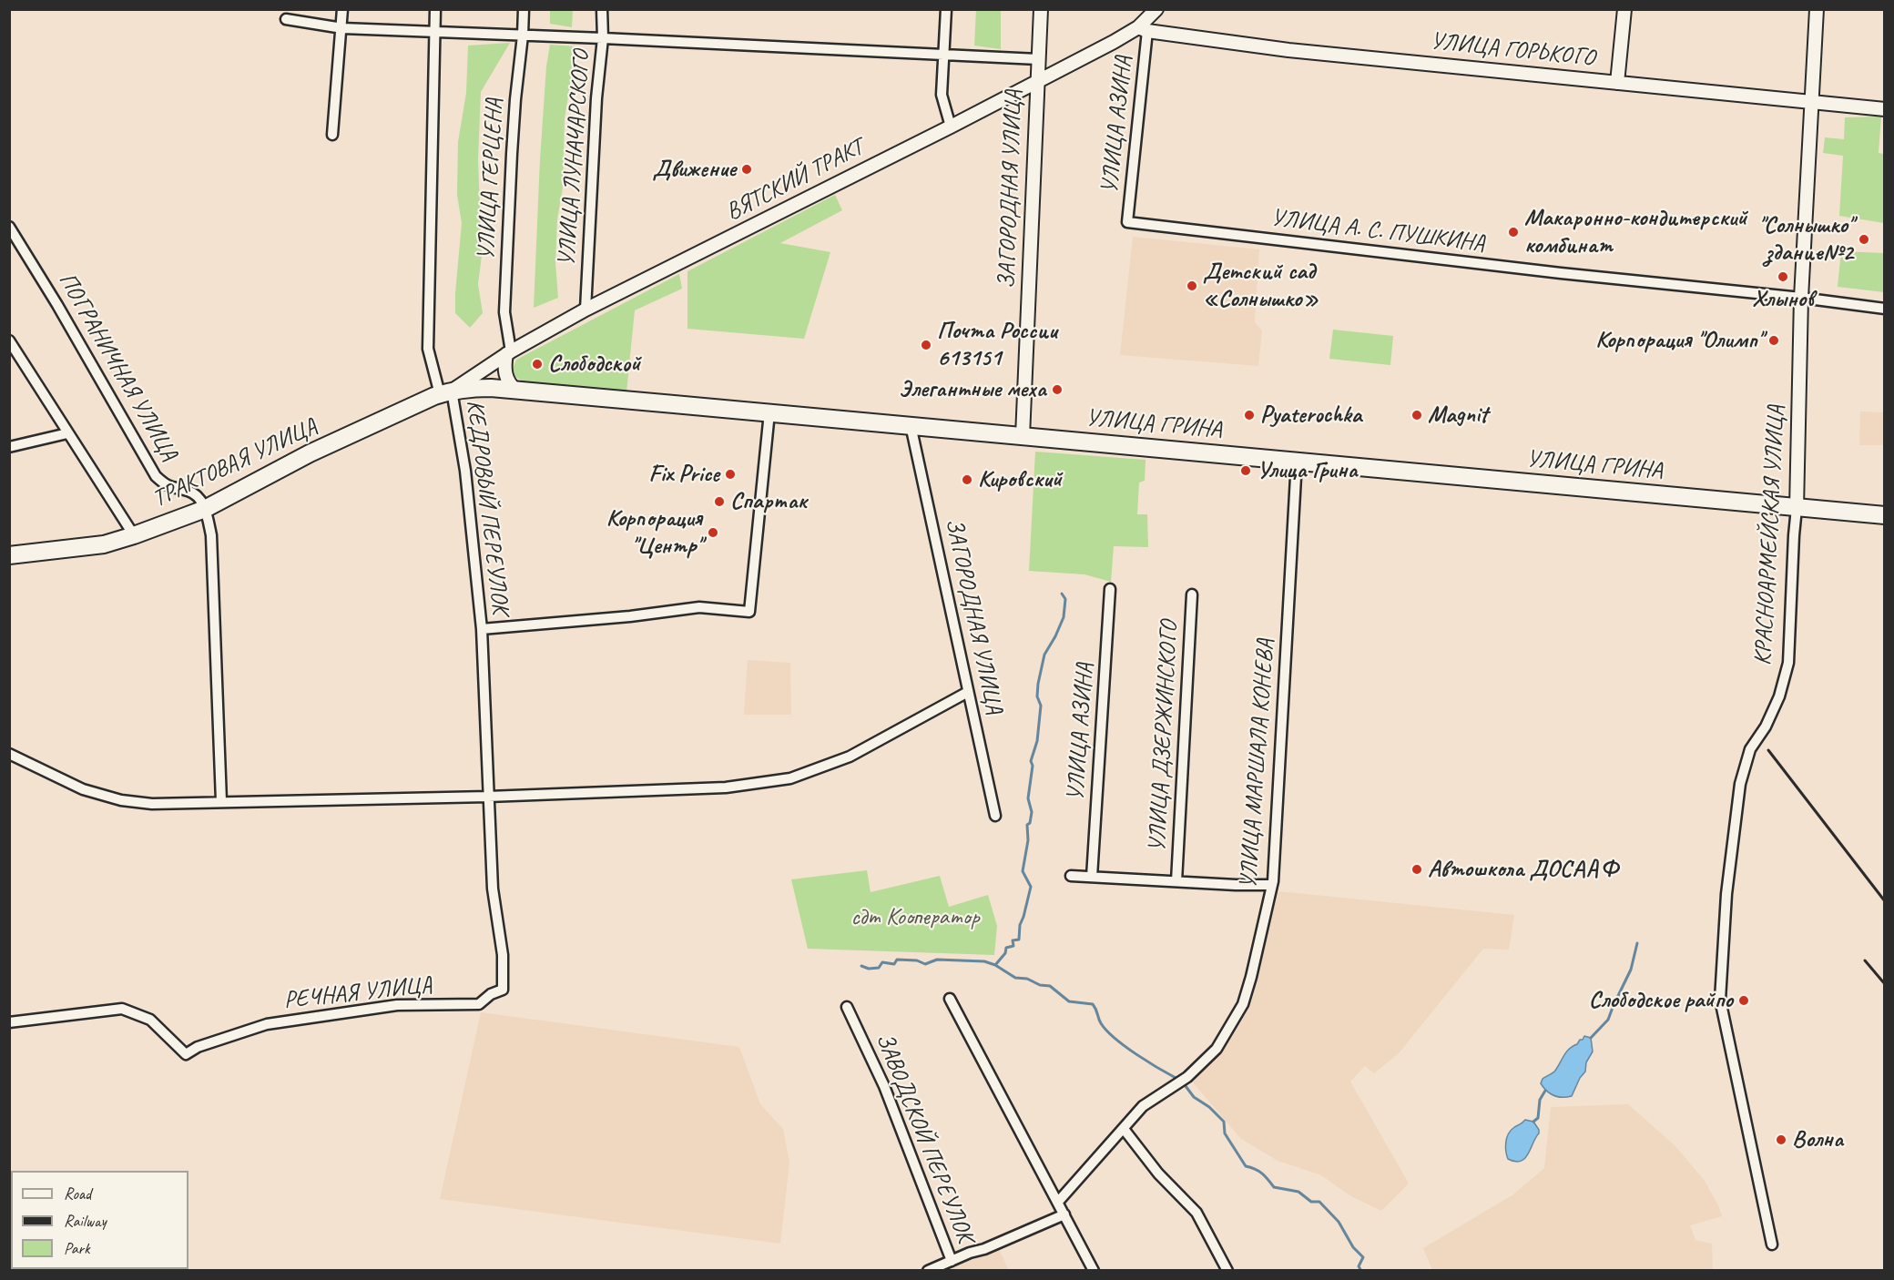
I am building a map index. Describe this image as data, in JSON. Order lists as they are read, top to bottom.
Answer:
{
  "streets": {
    "highway": ["УЛИЦА ГРИНА", "ТРАКТОВАЯ УЛИЦА"],
    "main road": [
      "УЛИЦА ГОРЬКОГО",
      "ВЯТСКИЙ ТРАКТ",
      "ЗАГОРОДНАЯ УЛИЦА",
      "КРАСНОАРМЕЙСКАЯ УЛИЦА"
    ],
    "street": [
      "УЛИЦА АЗИНА",
      "УЛИЦА ЛУНАЧАРСКОГО",
      "УЛИЦА ГЕРЦЕНА",
      "УЛИЦА А. С. ПУШКИНА",
      "ПОГРАНИЧНАЯ УЛИЦА",
      "КЕДРОВЫЙ ПЕРЕУЛОК",
      "УЛИЦА ДЗЕРЖИНСКОГО",
      "УЛИЦА МАРШАЛА КОНЕВА",
      "РЕЧНАЯ УЛИЦА",
      "ЗАВОДСКОЙ ПЕРЕУЛОК"
    ]
  },
  "crossings": [
    ["УЛИЦА ГОРЬКОГО", "УЛИЦА АЗИНА"],
    ["УЛИЦА ГОРЬКОГО", "ВЯТСКИЙ ТРАКТ"],
    ["УЛИЦА ГОРЬКОГО", "КРАСНОАРМЕЙСКАЯ УЛИЦА"],
    ["УЛИЦА АЗИНА", "ВЯТСКИЙ ТРАКТ"],
    ["УЛИЦА АЗИНА", "УЛИЦА А. С. ПУШКИНА"],
    ["УЛИЦА ЛУНАЧАРСКОГО", "ВЯТСКИЙ ТРАКТ"],
    ["УЛИЦА ГЕРЦЕНА", "ВЯТСКИЙ ТРАКТ"],
    ["ВЯТСКИЙ ТРАКТ", "ЗАГОРОДНАЯ УЛИЦА"],
    ["ВЯТСКИЙ ТРАКТ", "УЛИЦА ГРИНА"],
    ["ВЯТСКИЙ ТРАКТ", "ТРАКТОВАЯ УЛИЦА"],
    ["ВЯТСКИЙ ТРАКТ", "КЕДРОВЫЙ ПЕРЕУЛОК"],
    ["ЗАГОРОДНАЯ УЛИЦА", "УЛИЦА ГРИНА"],
    ["УЛИЦА А. С. ПУШКИНА", "КРАСНОАРМЕЙСКАЯ УЛИЦА"],
    ["ПОГРАНИЧНАЯ УЛИЦА", "ТРАКТОВАЯ УЛИЦА"],
    ["УЛИЦА ГРИНА", "ТРАКТОВАЯ УЛИЦА"],
    ["УЛИЦА ГРИНА", "КЕДРОВЫЙ ПЕРЕУЛОК"],
    ["УЛИЦА ГРИНА", "КРАСНОАРМЕЙСКАЯ УЛИЦА"],
    ["УЛИЦА ГРИНА", "УЛИЦА МАРШАЛА КОНЕВА"],
    ["ТРАКТОВАЯ УЛИЦА", "КЕДРОВЫЙ ПЕРЕУЛОК"],
    ["КЕДРОВЫЙ ПЕРЕУЛОК", "РЕЧНАЯ УЛИЦА"]
  ],
  "parks": ["сдт Кооператор"],
  "places": [
    "Движение",
    "Макаронно-кондитерский комбинат",
    "\"Солнышко\" здание№2",
    "Хлынов",
    "Детский сад «Солнышко»",
    "Корпорация \"Олимп\"",
    "Почта России 613151",
    "Слободской",
    "Элегантные меха",
    "Pyaterochka",
    "Magnit",
    "Улица Грина",
    "Fix Price",
    "Кировский",
    "Спартак",
    "Корпорация \"Центр\"",
    "Автошкола ДОСААФ",
    "Слободское райпо",
    "Волна"
  ],
  "legend": ["Road", "Railway", "Park"]
}
